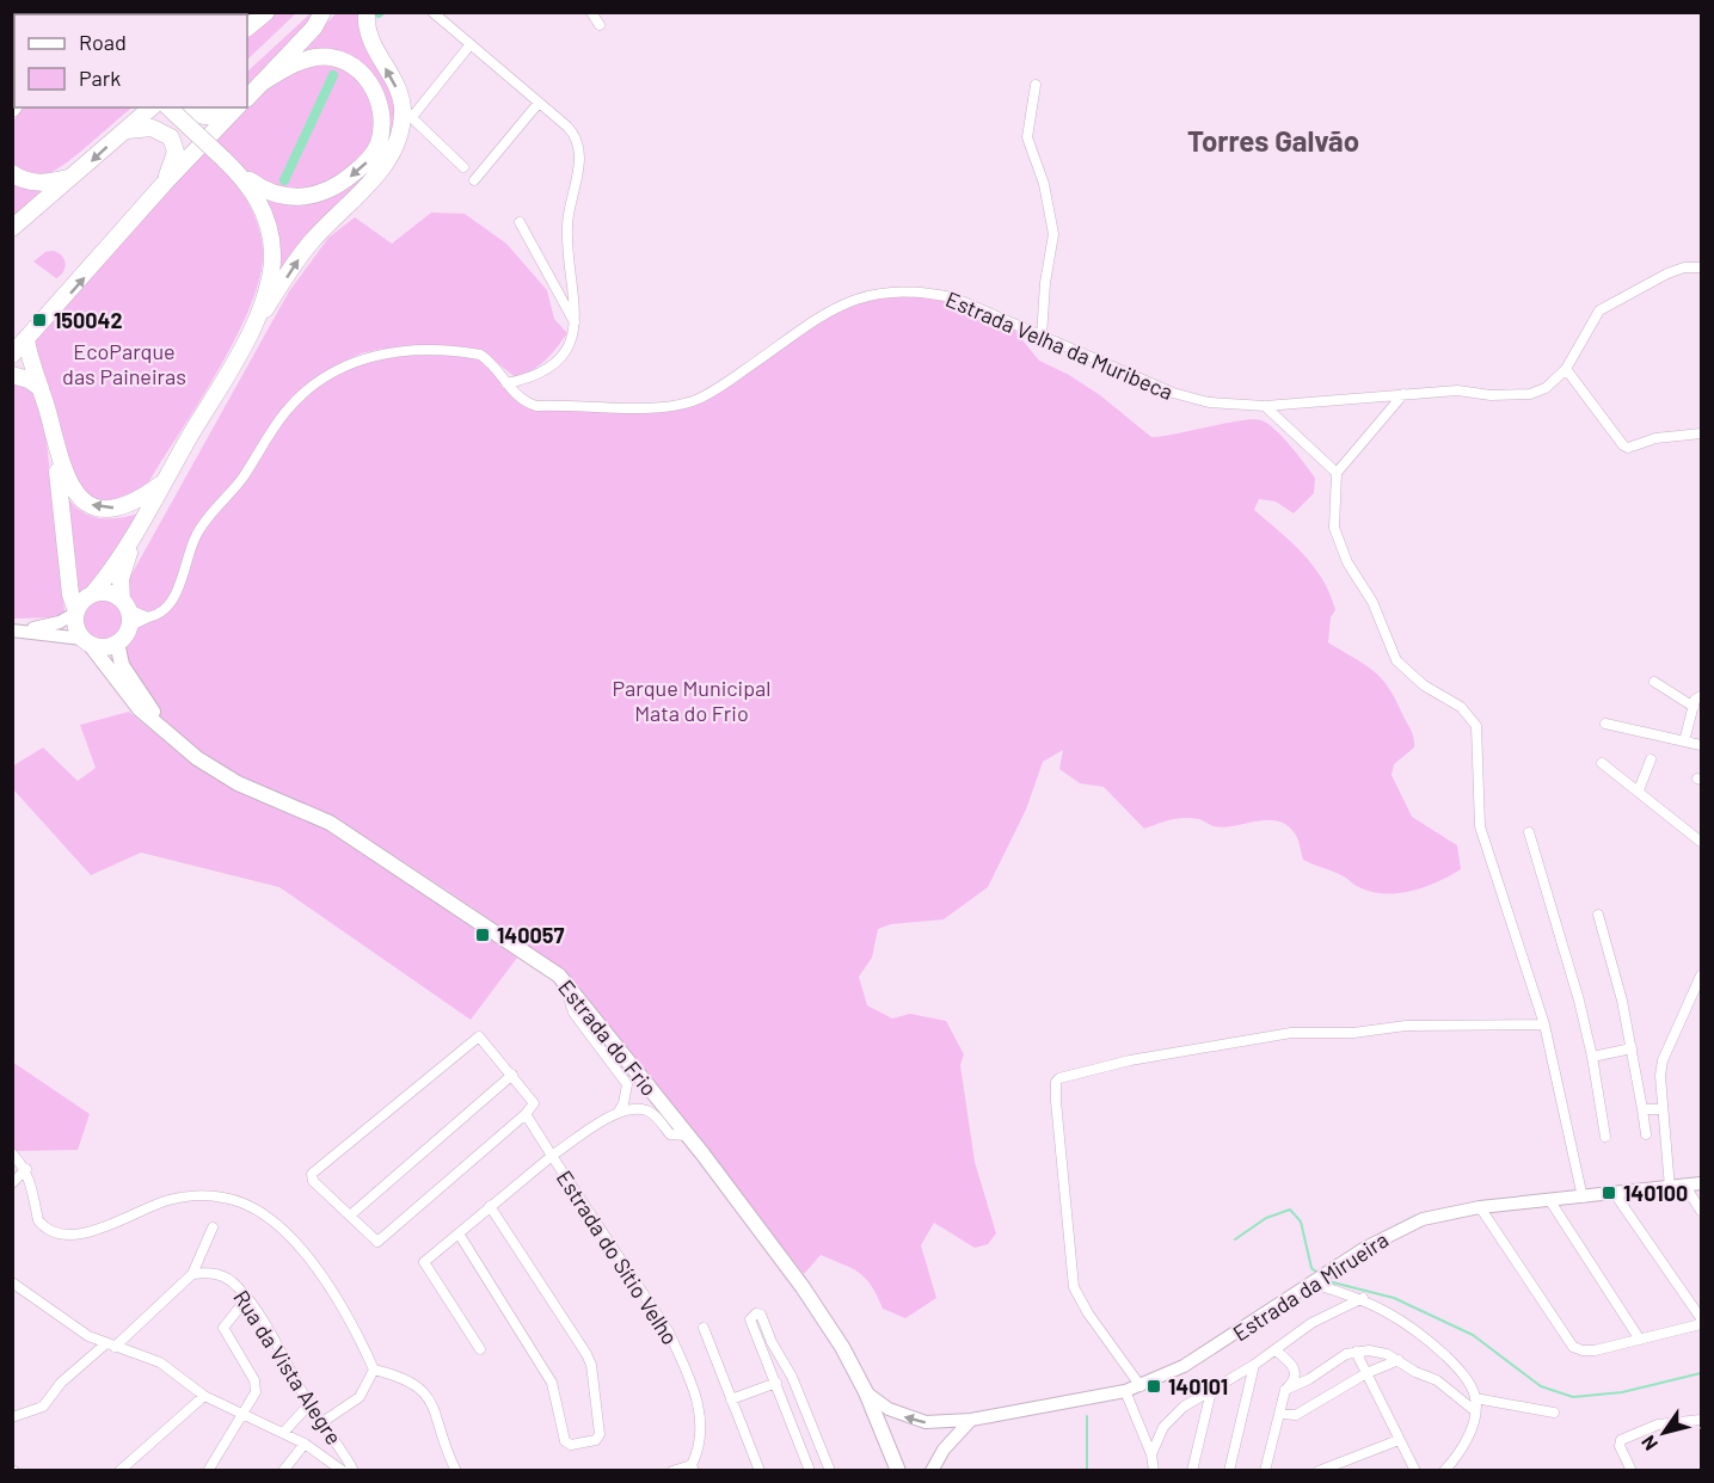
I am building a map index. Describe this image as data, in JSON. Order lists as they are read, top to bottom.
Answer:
{
  "streets": {
    "main road": ["Estrada do Frio", "Estrada da Mirueira"],
    "street": ["Estrada Velha da Muribeca", "Estrada do Sítio Velho", "Rua da Vista Alegre"]
  },
  "crossings": [
    ["Estrada Velha da Muribeca", "Estrada do Frio"],
    ["Estrada do Frio", "Estrada da Mirueira"]
  ],
  "districts": ["Torres Galvão"],
  "parks": ["EcoParque das Paineiras", "Parque Municipal Mata do Frio"],
  "places": {
    "transit": [
      "150042",
      "140057",
      "140100",
      "140101"
    ]
  },
  "legend": ["Road", "Park"],
  "north": "bottom left"
}
